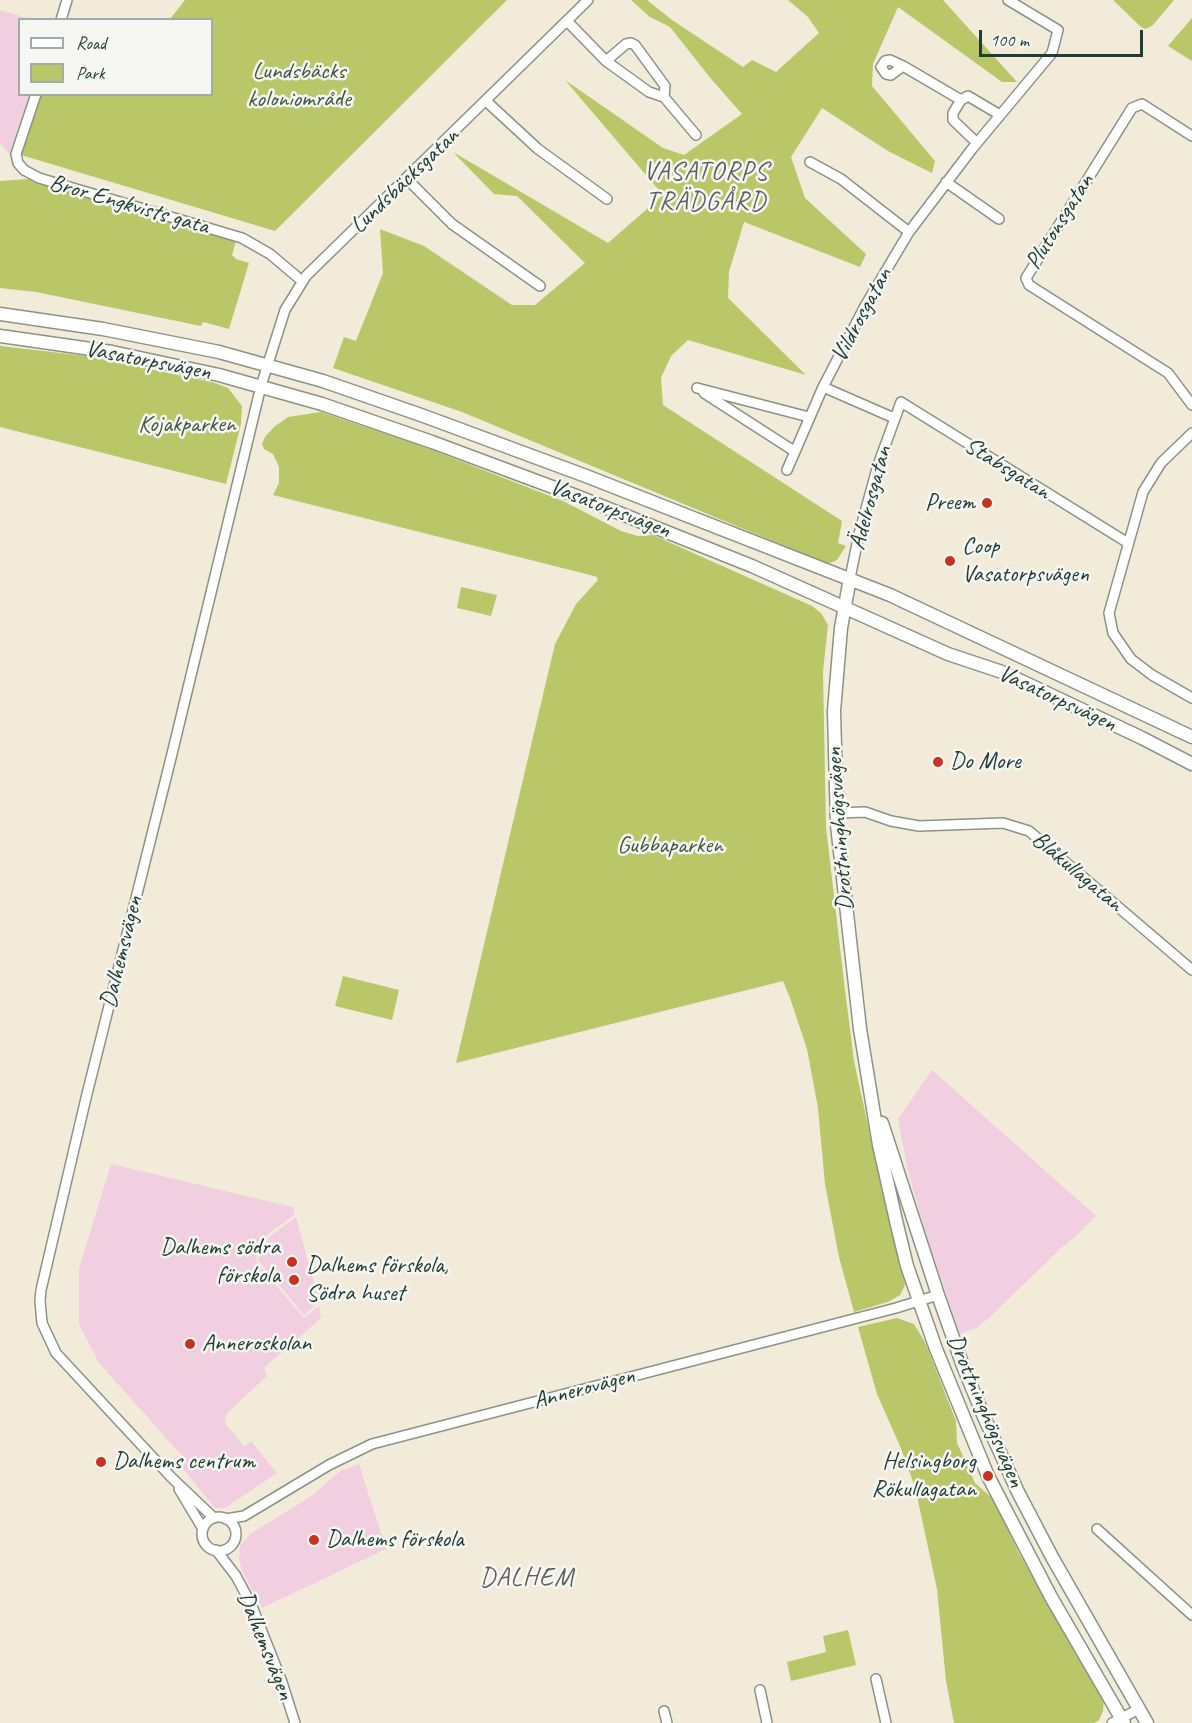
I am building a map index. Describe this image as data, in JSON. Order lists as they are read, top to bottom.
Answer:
{
  "streets": {
    "main road": ["Vasatorpsvägen", "Drottninghögsvägen"],
    "street": [
      "Lundsbäcksgatan",
      "Bror Engkvists gata",
      "Plutonsgatan",
      "Vildrosgatan",
      "Stabsgatan",
      "Ädelrosgatan",
      "Blåkullagatan",
      "Dalhemsvägen",
      "Annerovägen"
    ]
  },
  "crossings": [
    ["Lundsbäcksgatan", "Bror Engkvists gata"],
    ["Lundsbäcksgatan", "Vasatorpsvägen"],
    ["Lundsbäcksgatan", "Dalhemsvägen"],
    ["Vildrosgatan", "Stabsgatan"],
    ["Vildrosgatan", "Ädelrosgatan"],
    ["Vasatorpsvägen", "Ädelrosgatan"],
    ["Vasatorpsvägen", "Drottninghögsvägen"],
    ["Vasatorpsvägen", "Dalhemsvägen"],
    ["Stabsgatan", "Ädelrosgatan"],
    ["Ädelrosgatan", "Drottninghögsvägen"],
    ["Drottninghögsvägen", "Blåkullagatan"],
    ["Drottninghögsvägen", "Annerovägen"],
    ["Dalhemsvägen", "Annerovägen"]
  ],
  "districts": ["VASATORPS TRÄDGÅRD", "DALHEM"],
  "parks": ["Lundsbäcks koloniområde", "Kojakparken", "Gubbaparken"],
  "places": [
    "Preem",
    "Coop Vasatorpsvägen",
    "Do More",
    "Dalhems södra förskola",
    "Dalhems förskola, Södra huset",
    "Anneroskolan",
    "Dalhems centrum",
    "Helsingborg Rökullagatan",
    "Dalhems förskola"
  ],
  "legend": ["Road", "Park"],
  "scale_bar": "100 m"
}
